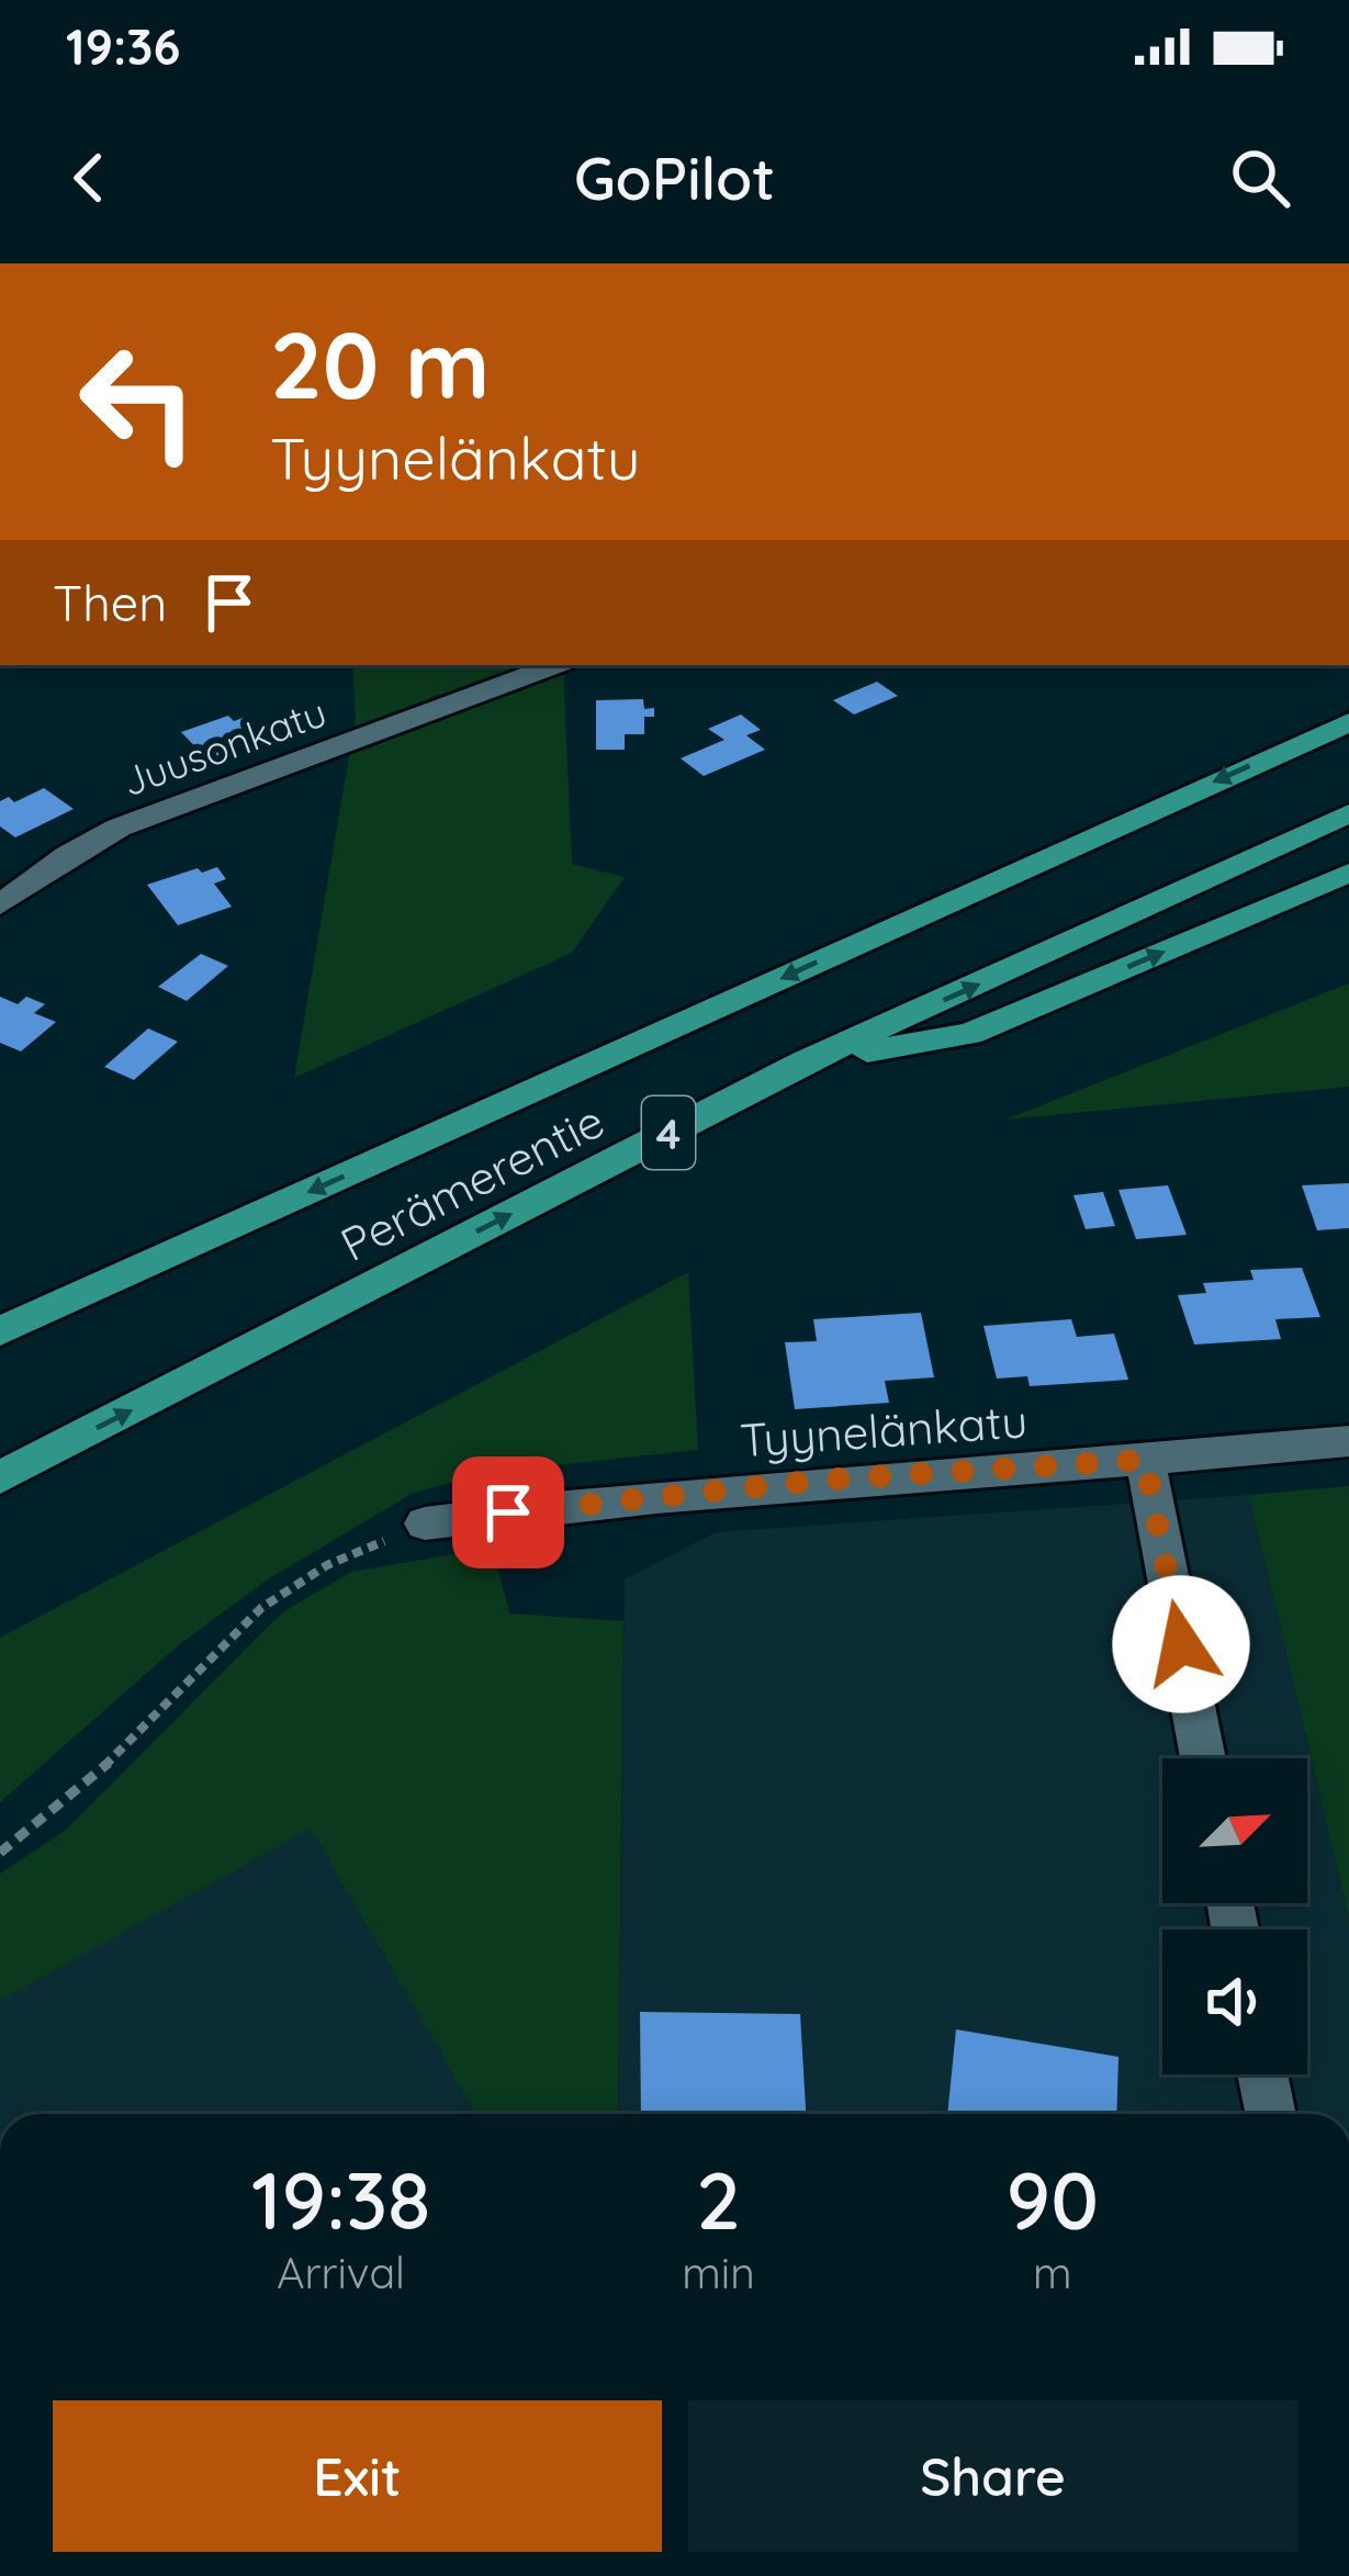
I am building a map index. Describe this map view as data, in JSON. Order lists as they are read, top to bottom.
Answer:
{
  "streets": {
    "highway": ["4", "Perämerentie"],
    "street": ["Juusonkatu", "Tyynelänkatu"]
  },
  "north": "top right",
  "page": {
    "status": "19:36",
    "header": "GoPilot",
    "turn": ["20 m", "Tyynelänkatu"],
    "then": "Then",
    "eta": [
      "19:38",
      "Arrival",
      "2",
      "min",
      "90",
      "m"
    ],
    "buttons": ["Exit", "Share"]
  }
}
